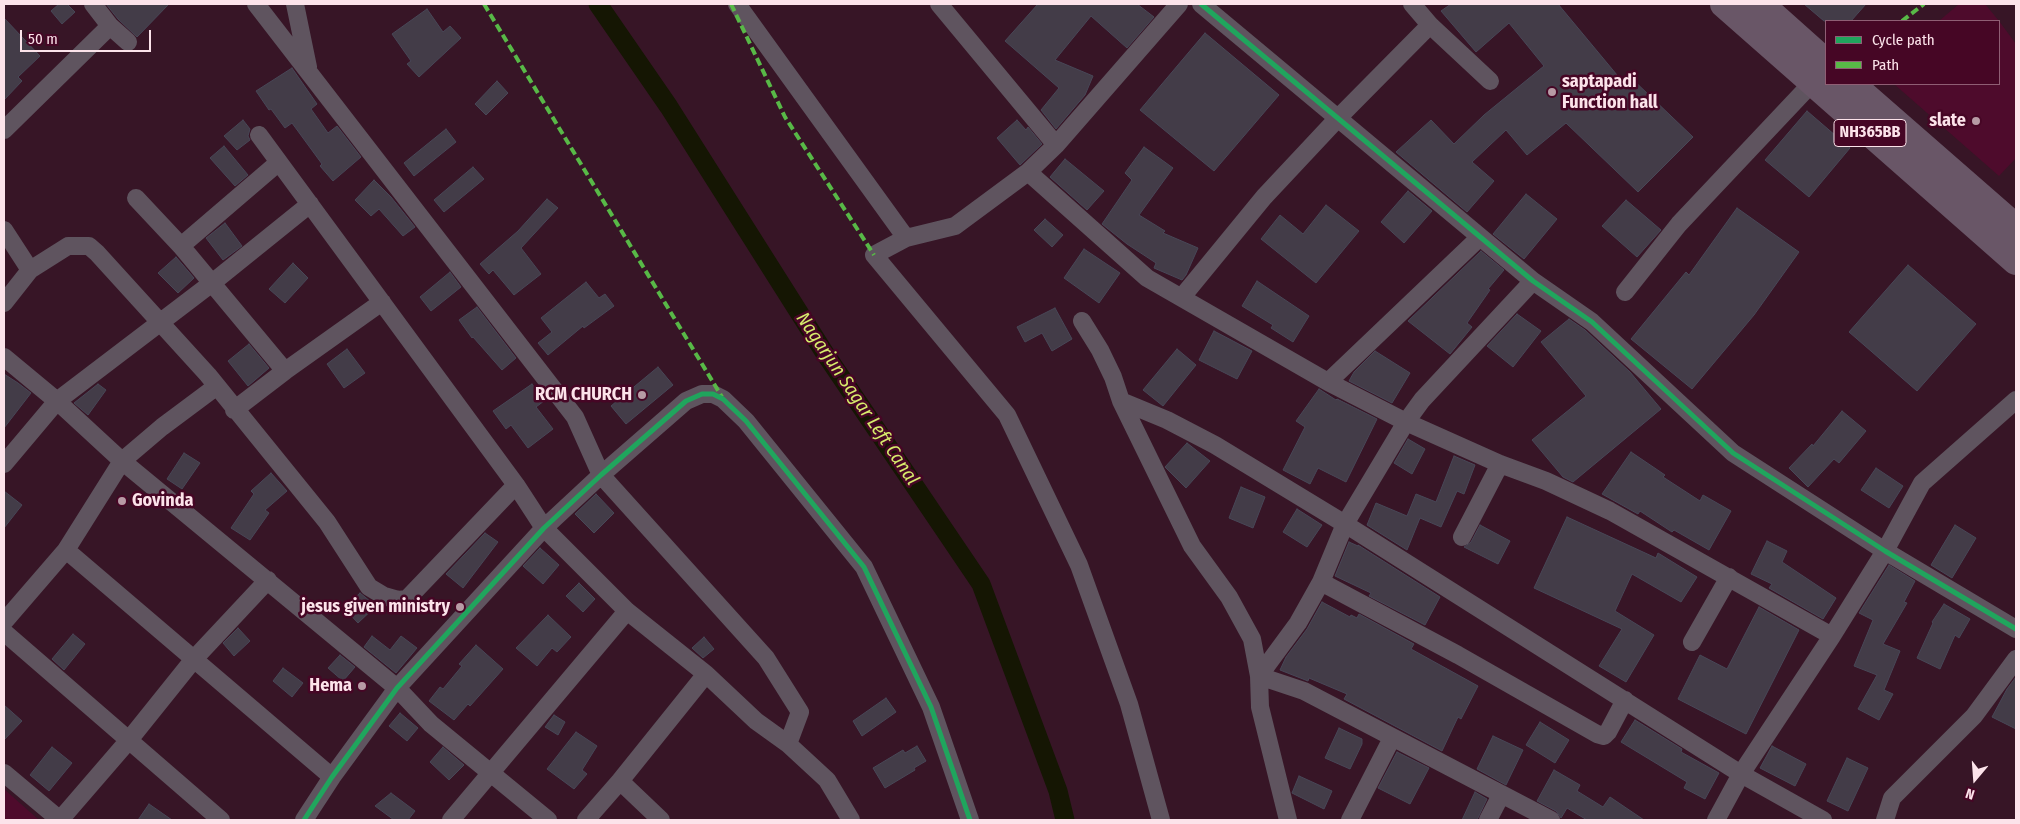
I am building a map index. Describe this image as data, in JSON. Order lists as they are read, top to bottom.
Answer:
{
  "streets": {
    "highway": ["NH365BB"]
  },
  "water": ["Nagarjun Sagar Left Canal"],
  "places": [
    "saptapadi Function hall",
    "slate",
    "RCM CHURCH",
    "Govinda",
    "jesus given ministry",
    "Hema"
  ],
  "legend": ["Cycle path", "Path"],
  "scale_bar": "50 m",
  "north": "bottom"
}
